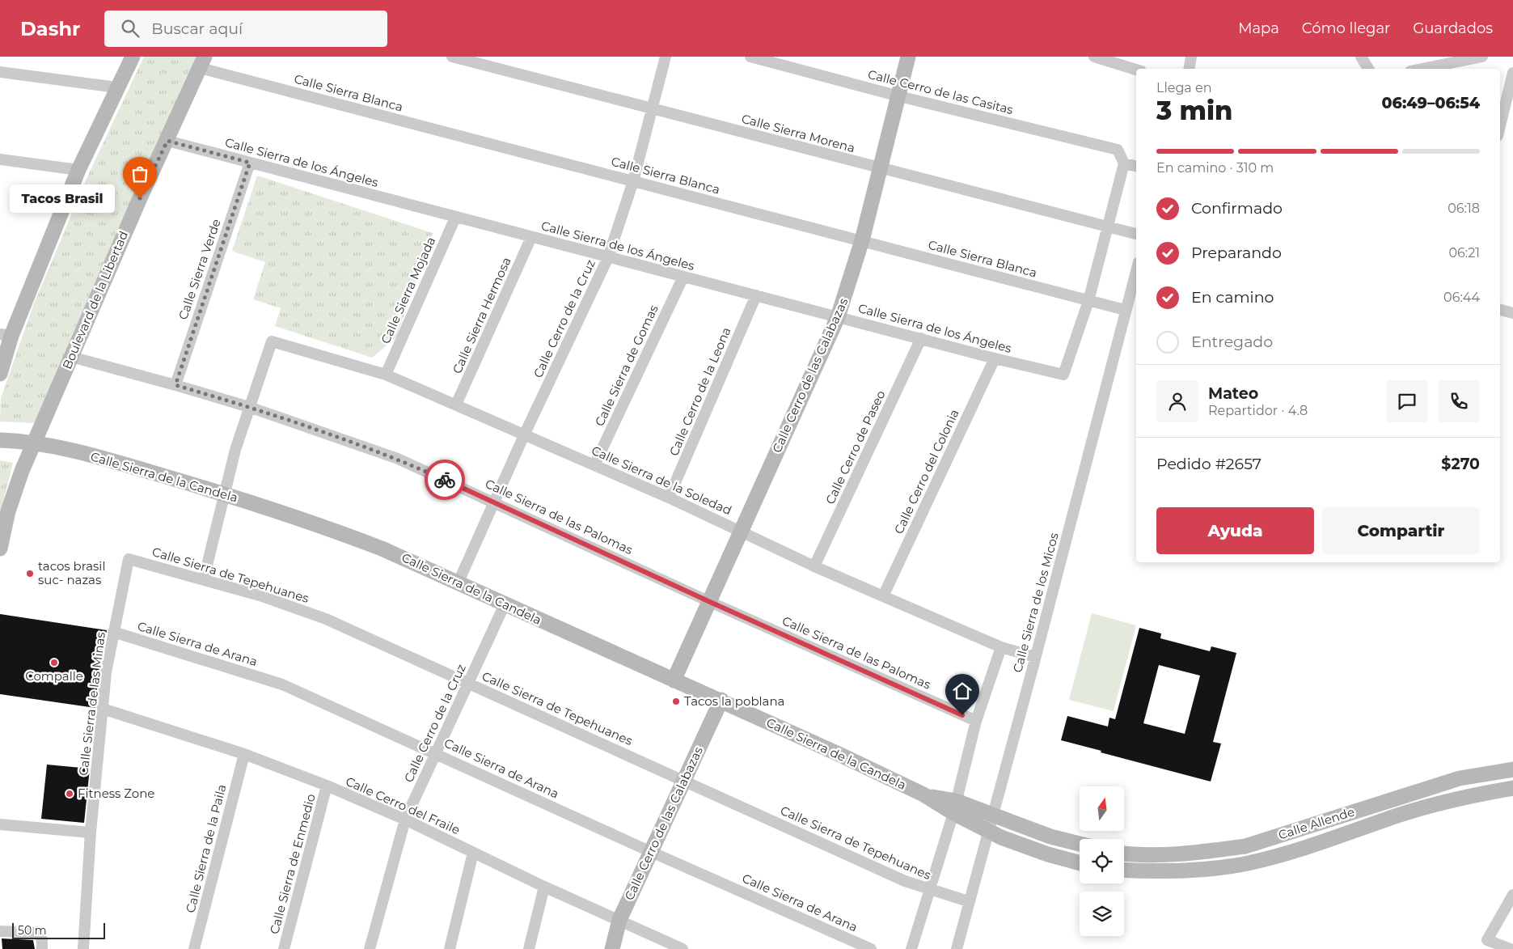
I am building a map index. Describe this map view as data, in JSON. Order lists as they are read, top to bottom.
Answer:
{
  "streets": {
    "street": [
      "Calle Cerro de las Casitas",
      "Calle Sierra Blanca",
      "Calle Sierra Morena",
      "Calle Sierra de los Ángeles",
      "Calle Sierra Verde",
      "Calle Sierra Mojada",
      "Boulevard de la Libertad",
      "Calle Sierra Hermosa",
      "Calle Cerro de la Cruz",
      "Calle Sierra de Gomas",
      "Calle Cerro de las Calabazas",
      "Calle Cerro de la Leona",
      "Calle Cerro de Paseo",
      "Calle Cerro del Colonia",
      "Calle Sierra de la Candela",
      "Calle Sierra de la Soledad",
      "Calle Sierra de las Palomas",
      "Calle Sierra de Tepehuanes",
      "Calle Sierra de los Micos",
      "Calle Sierra de Arana",
      "Calle Sierra de las Minas",
      "Calle Cerro del Fraile",
      "Calle Allende",
      "Calle Sierra de la Paila",
      "Calle Sierra de Enmedio"
    ]
  },
  "crossings": [
    ["Calle Cerro de las Casitas", "Calle Cerro de las Calabazas"],
    ["Calle Sierra Blanca", "Calle Sierra de los Ángeles"],
    ["Calle Sierra Blanca", "Boulevard de la Libertad"],
    ["Calle Sierra Blanca", "Calle Cerro de la Cruz"],
    ["Calle Sierra Blanca", "Calle Cerro de las Calabazas"],
    ["Calle Sierra Blanca", "Calle Sierra de los Micos"],
    ["Calle Sierra Morena", "Calle Cerro de la Cruz"],
    ["Calle Sierra Morena", "Calle Cerro de las Calabazas"],
    ["Calle Sierra de los Ángeles", "Calle Sierra Verde"],
    ["Calle Sierra de los Ángeles", "Calle Sierra Mojada"],
    ["Calle Sierra de los Ángeles", "Boulevard de la Libertad"],
    ["Calle Sierra de los Ángeles", "Calle Sierra Hermosa"],
    ["Calle Sierra de los Ángeles", "Calle Cerro de la Cruz"],
    ["Calle Sierra de los Ángeles", "Calle Sierra de Gomas"],
    ["Calle Sierra de los Ángeles", "Calle Cerro de las Calabazas"],
    ["Calle Sierra de los Ángeles", "Calle Cerro de la Leona"],
    ["Calle Sierra de los Ángeles", "Calle Cerro de Paseo"],
    ["Calle Sierra de los Ángeles", "Calle Cerro del Colonia"],
    ["Calle Sierra Verde", "Calle Sierra de las Palomas"],
    ["Calle Sierra Mojada", "Calle Sierra de la Soledad"],
    ["Boulevard de la Libertad", "Calle Sierra de la Candela"],
    ["Boulevard de la Libertad", "Calle Sierra de las Palomas"],
    ["Calle Sierra Hermosa", "Calle Sierra de la Soledad"],
    ["Calle Cerro de la Cruz", "Calle Sierra de la Candela"],
    ["Calle Cerro de la Cruz", "Calle Sierra de la Soledad"],
    ["Calle Cerro de la Cruz", "Calle Sierra de las Palomas"],
    ["Calle Cerro de la Cruz", "Calle Sierra de Tepehuanes"],
    ["Calle Cerro de la Cruz", "Calle Sierra de Arana"],
    ["Calle Cerro de la Cruz", "Calle Cerro del Fraile"],
    ["Calle Sierra de Gomas", "Calle Sierra de la Soledad"],
    ["Calle Cerro de las Calabazas", "Calle Sierra de la Candela"],
    ["Calle Cerro de las Calabazas", "Calle Sierra de la Soledad"],
    ["Calle Cerro de las Calabazas", "Calle Sierra de las Palomas"],
    ["Calle Cerro de las Calabazas", "Calle Sierra de Tepehuanes"],
    ["Calle Cerro de las Calabazas", "Calle Sierra de Arana"],
    ["Calle Cerro de las Calabazas", "Calle Cerro del Fraile"],
    ["Calle Cerro de la Leona", "Calle Sierra de la Soledad"],
    ["Calle Cerro de Paseo", "Calle Sierra de la Soledad"],
    ["Calle Cerro del Colonia", "Calle Sierra de la Soledad"],
    ["Calle Sierra de la Soledad", "Calle Sierra de las Palomas"],
    ["Calle Sierra de la Soledad", "Calle Sierra de los Micos"],
    ["Calle Sierra de Tepehuanes", "Calle Sierra de los Micos"],
    ["Calle Sierra de Tepehuanes", "Calle Sierra de las Minas"],
    ["Calle Sierra de Arana", "Calle Sierra de las Minas"],
    ["Calle Sierra de las Minas", "Calle Cerro del Fraile"],
    ["Calle Cerro del Fraile", "Calle Sierra de la Paila"],
    ["Calle Cerro del Fraile", "Calle Sierra de Enmedio"]
  ],
  "places": [
    "Tacos Brasil",
    "tacos brasil suc- nazas",
    "Compalle",
    "Tacos la poblana",
    "Fitness Zone"
  ],
  "scale_bar": "50 m",
  "north": "top",
  "page": {
    "header": "Dashr",
    "search": "Buscar aquí",
    "nav": ["Mapa", "Cómo llegar", "Guardados"],
    "heading": ["3 min", "Llega en", "06:49–06:54"],
    "panel": [
      "Mateo",
      "Repartidor · 4.8",
      "Pedido #2657",
      "$270"
    ],
    "bar": "En camino · 310 m",
    "bubble": "Tacos Brasil",
    "list": [
      ["Confirmado", "06:18"],
      ["Preparando", "06:21"],
      ["En camino", "06:44"],
      "Entregado"
    ],
    "buttons": ["Ayuda", "Compartir"],
    "scale": "50 m"
  }
}
